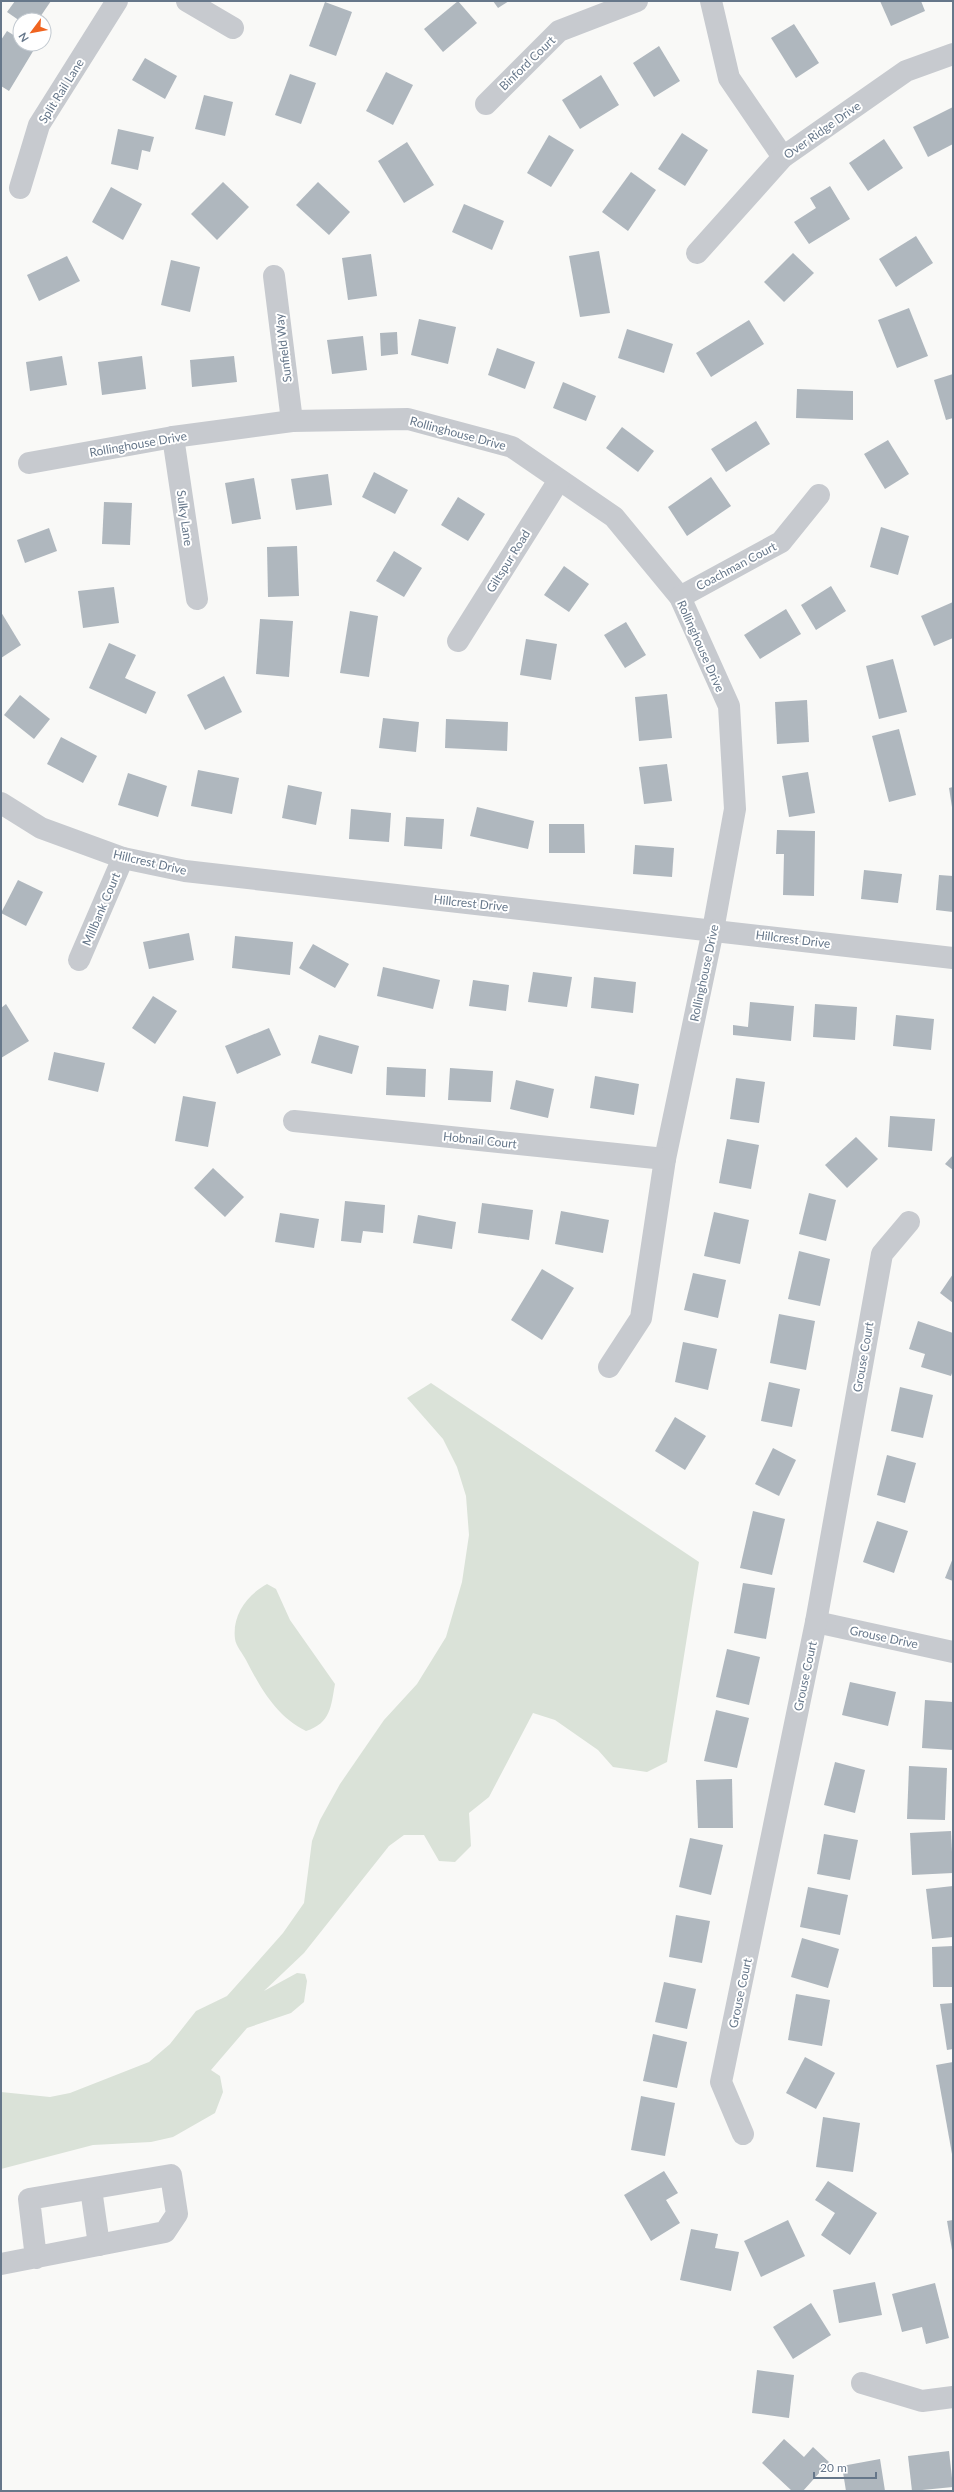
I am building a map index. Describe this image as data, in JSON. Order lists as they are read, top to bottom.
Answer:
{
  "streets": {
    "street": [
      "Binford Court",
      "Split Rail Lane",
      "Over Ridge Drive",
      "Sunfield Way",
      "Rollinghouse Drive",
      "Sulky Lane",
      "Giltspur Road",
      "Coachman Court",
      "Hillcrest Drive",
      "Millbank Court",
      "Hobnail Court",
      "Grouse Court",
      "Grouse Drive"
    ]
  },
  "crossings": [
    ["Sunfield Way", "Rollinghouse Drive"],
    ["Rollinghouse Drive", "Sulky Lane"],
    ["Rollinghouse Drive", "Giltspur Road"],
    ["Rollinghouse Drive", "Coachman Court"],
    ["Rollinghouse Drive", "Hillcrest Drive"],
    ["Rollinghouse Drive", "Hobnail Court"],
    ["Hillcrest Drive", "Millbank Court"],
    ["Grouse Court", "Grouse Drive"]
  ],
  "scale_bar": "20 m",
  "north": "bottom left"
}
